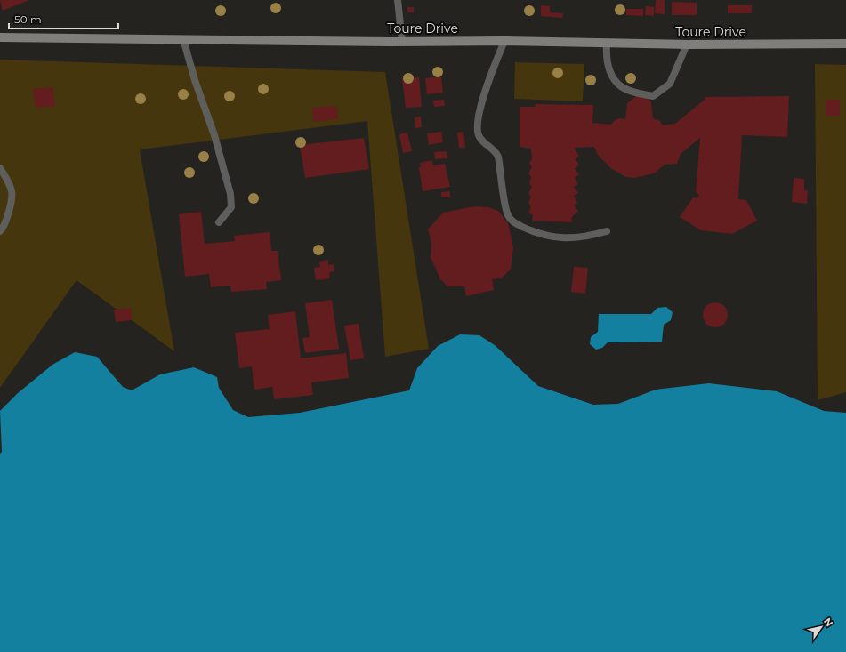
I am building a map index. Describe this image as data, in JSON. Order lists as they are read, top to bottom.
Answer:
{
  "streets": {
    "street": ["Toure Drive"]
  },
  "scale_bar": "50 m",
  "north": "top right"
}
